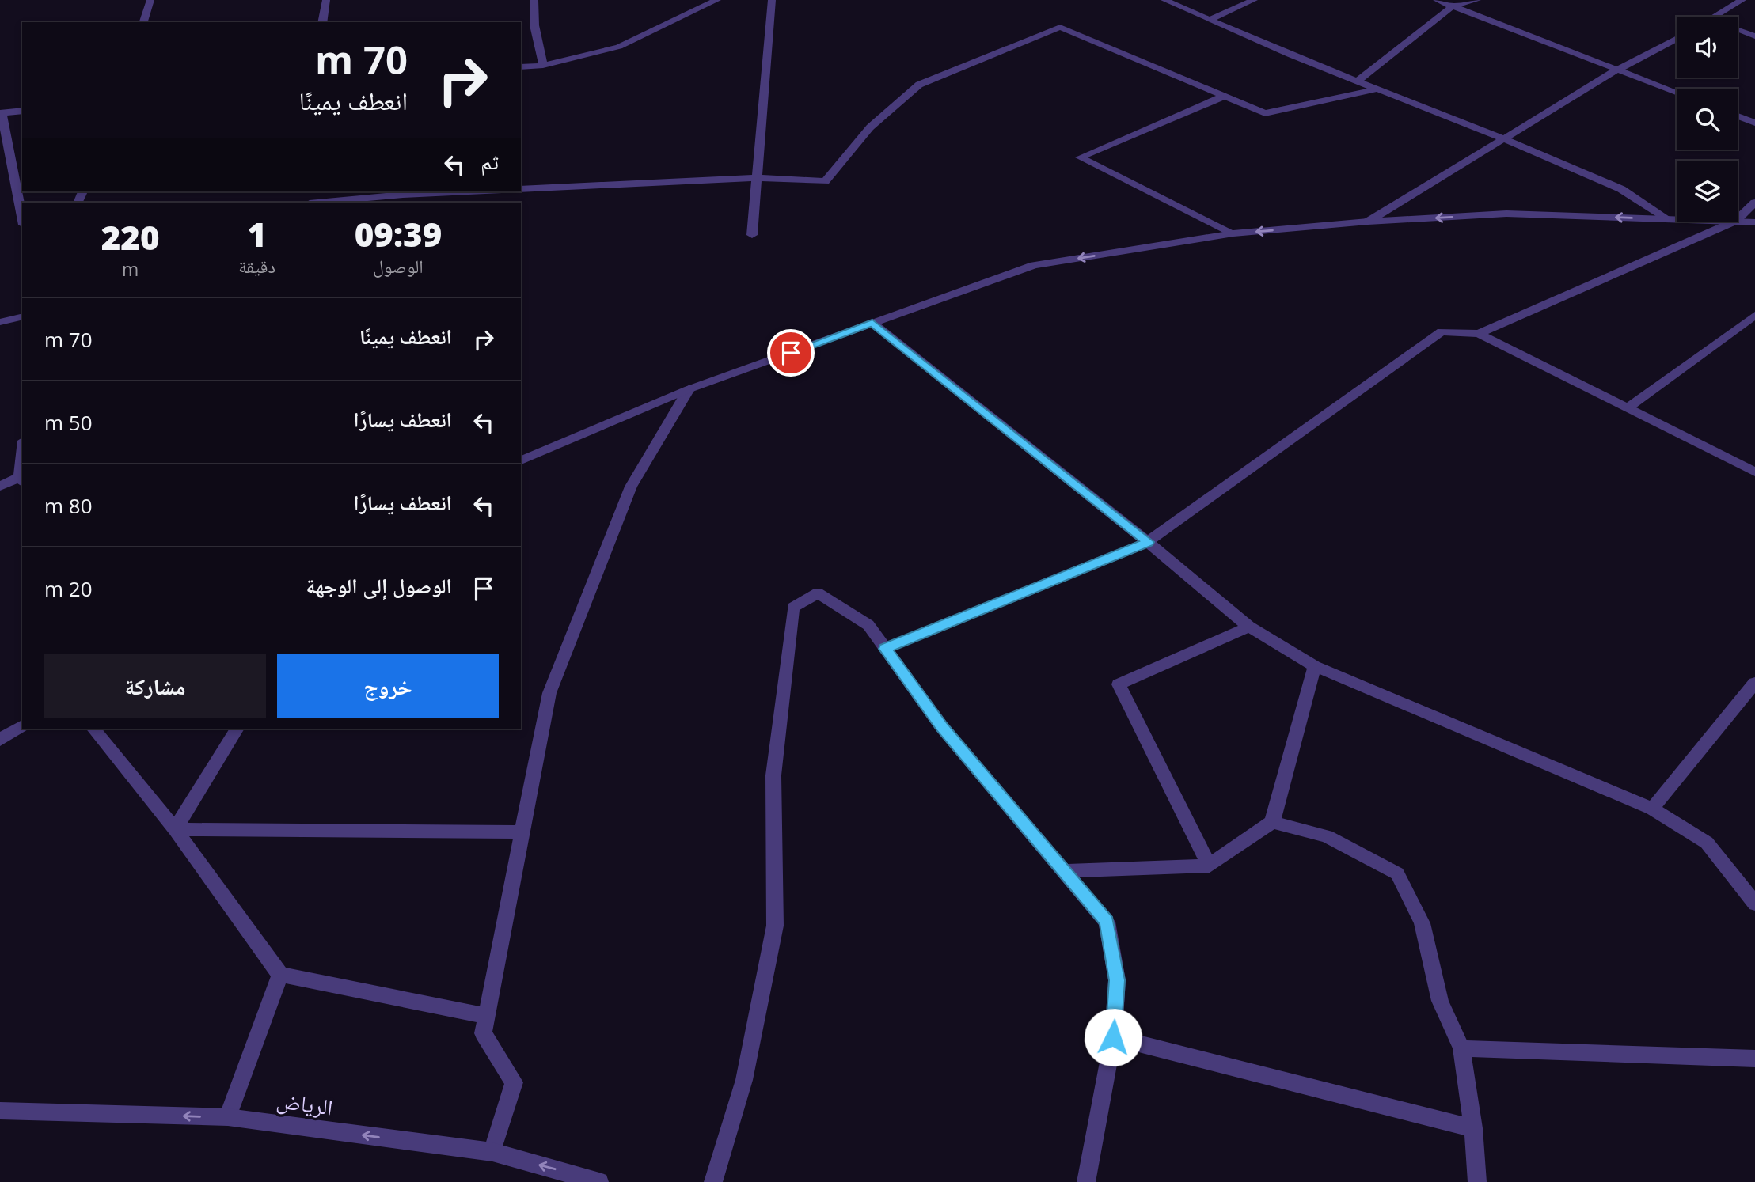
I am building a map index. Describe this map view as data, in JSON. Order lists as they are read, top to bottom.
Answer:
{
  "streets": {
    "street": ["الرياض"]
  },
  "one_way": ["الرياض"],
  "page": {
    "turn": ["70 m", "انعطف يمينًا"],
    "then": "ثم",
    "eta": [
      "09:39",
      "الوصول",
      "1",
      "دقيقة",
      "220",
      "m"
    ],
    "list": [
      {
        "name": "انعطف يمينًا",
        "value": "70 m"
      },
      {
        "name": "انعطف يسارًا",
        "value": "50 m"
      },
      {
        "name": "انعطف يسارًا",
        "value": "80 m"
      },
      {
        "name": "الوصول إلى الوجهة",
        "value": "20 m"
      }
    ],
    "buttons": ["خروج", "مشاركة"]
  }
}
